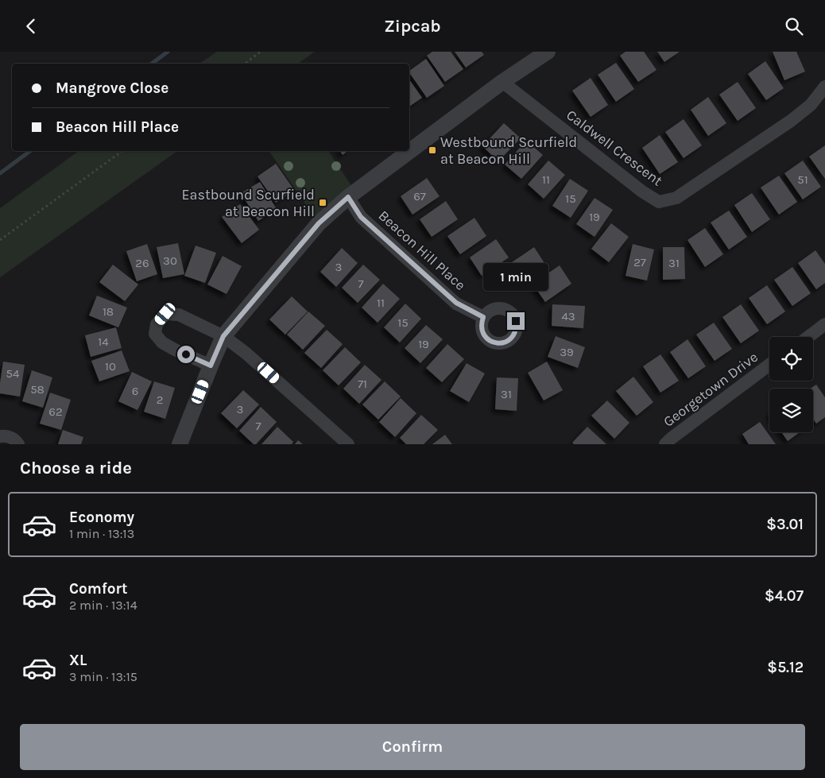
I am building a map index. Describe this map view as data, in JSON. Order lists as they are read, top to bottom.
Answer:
{
  "streets": {
    "street": ["Caldwell Crescent", "Beacon Hill Place", "Georgetown Drive"]
  },
  "places": {
    "transit": ["Westbound Scurfield at Beacon Hill", "Eastbound Scurfield at Beacon Hill"]
  },
  "house_numbers": [
    "11",
    "51",
    "67",
    "15",
    "19",
    "30",
    "27",
    "26",
    "31",
    "3",
    "7",
    "11",
    "18",
    "43",
    "15",
    "14",
    "19",
    "39",
    "10",
    "54",
    "71",
    "58",
    "6",
    "31",
    "2",
    "3",
    "62",
    "7"
  ],
  "page": {
    "header": "Zipcab",
    "banner": ["Mangrove Close", "Beacon Hill Place"],
    "bubble": "1 min",
    "heading": "Choose a ride",
    "list": [
      {
        "name": "Economy",
        "note": "1 min · 13:13",
        "value": "$3.01"
      },
      {
        "name": "Comfort",
        "note": "2 min · 13:14",
        "value": "$4.07"
      },
      {
        "name": "XL",
        "note": "3 min · 13:15",
        "value": "$5.12"
      }
    ],
    "buttons": "Confirm"
  }
}
